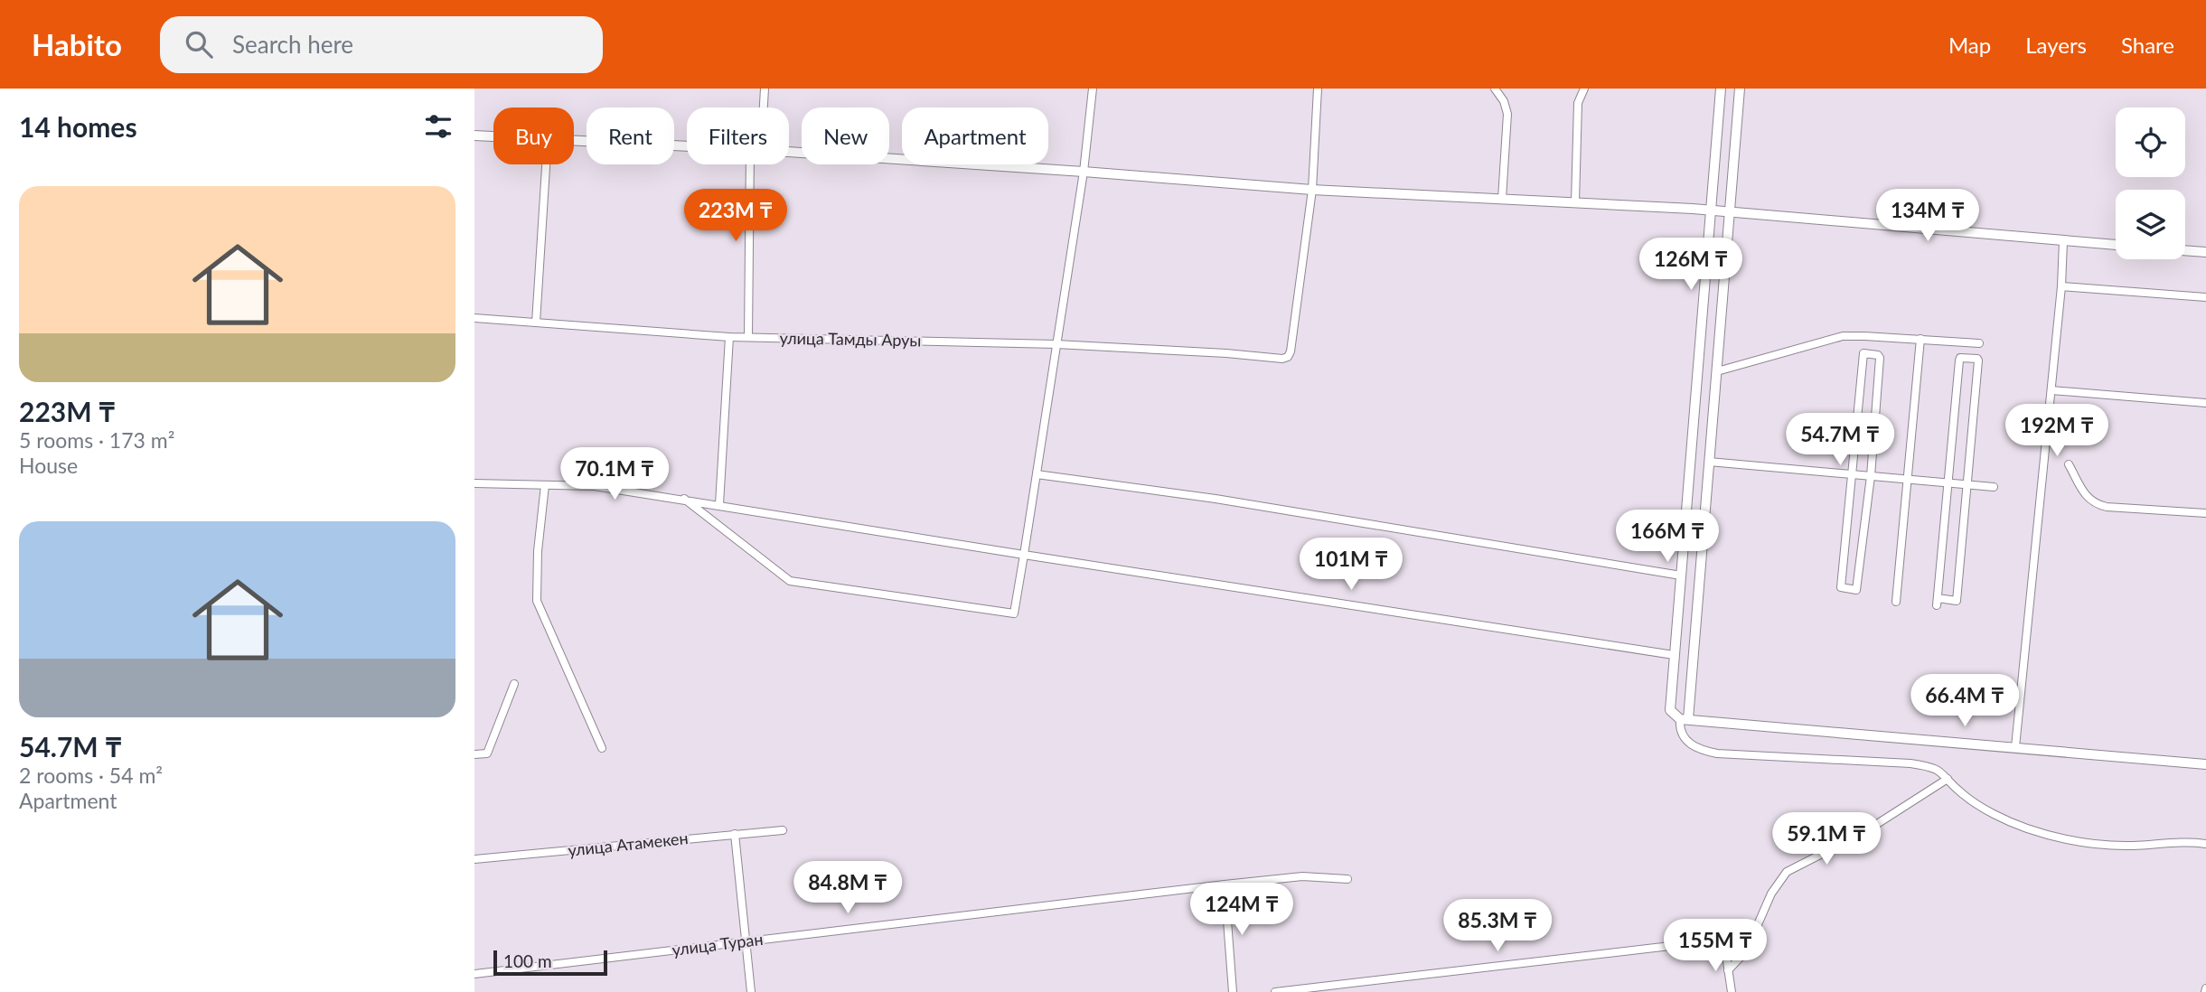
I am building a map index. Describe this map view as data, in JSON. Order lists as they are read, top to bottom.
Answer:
{
  "streets": {
    "street": ["улица Тамды Аруы", "улица Атамекен", "улица Туран"]
  },
  "scale_bar": "100 m",
  "page": {
    "header": "Habito",
    "search": "Search here",
    "nav": ["Map", "Layers", "Share"],
    "heading": "14 homes",
    "chip": [
      "Buy",
      "Rent",
      "Filters",
      "New",
      "Apartment"
    ],
    "list": [
      {
        "name": "223M ₸",
        "note": "5 rooms · 173 m² · House"
      },
      {
        "name": "54.7M ₸",
        "note": "2 rooms · 54 m² · Apartment"
      }
    ],
    "price": [
      "223M ₸",
      "134M ₸",
      "126M ₸",
      "192M ₸",
      "54.7M ₸",
      "70.1M ₸",
      "166M ₸",
      "101M ₸",
      "66.4M ₸",
      "59.1M ₸",
      "84.8M ₸",
      "124M ₸",
      "85.3M ₸",
      "155M ₸"
    ],
    "scale": "100 m"
  }
}
